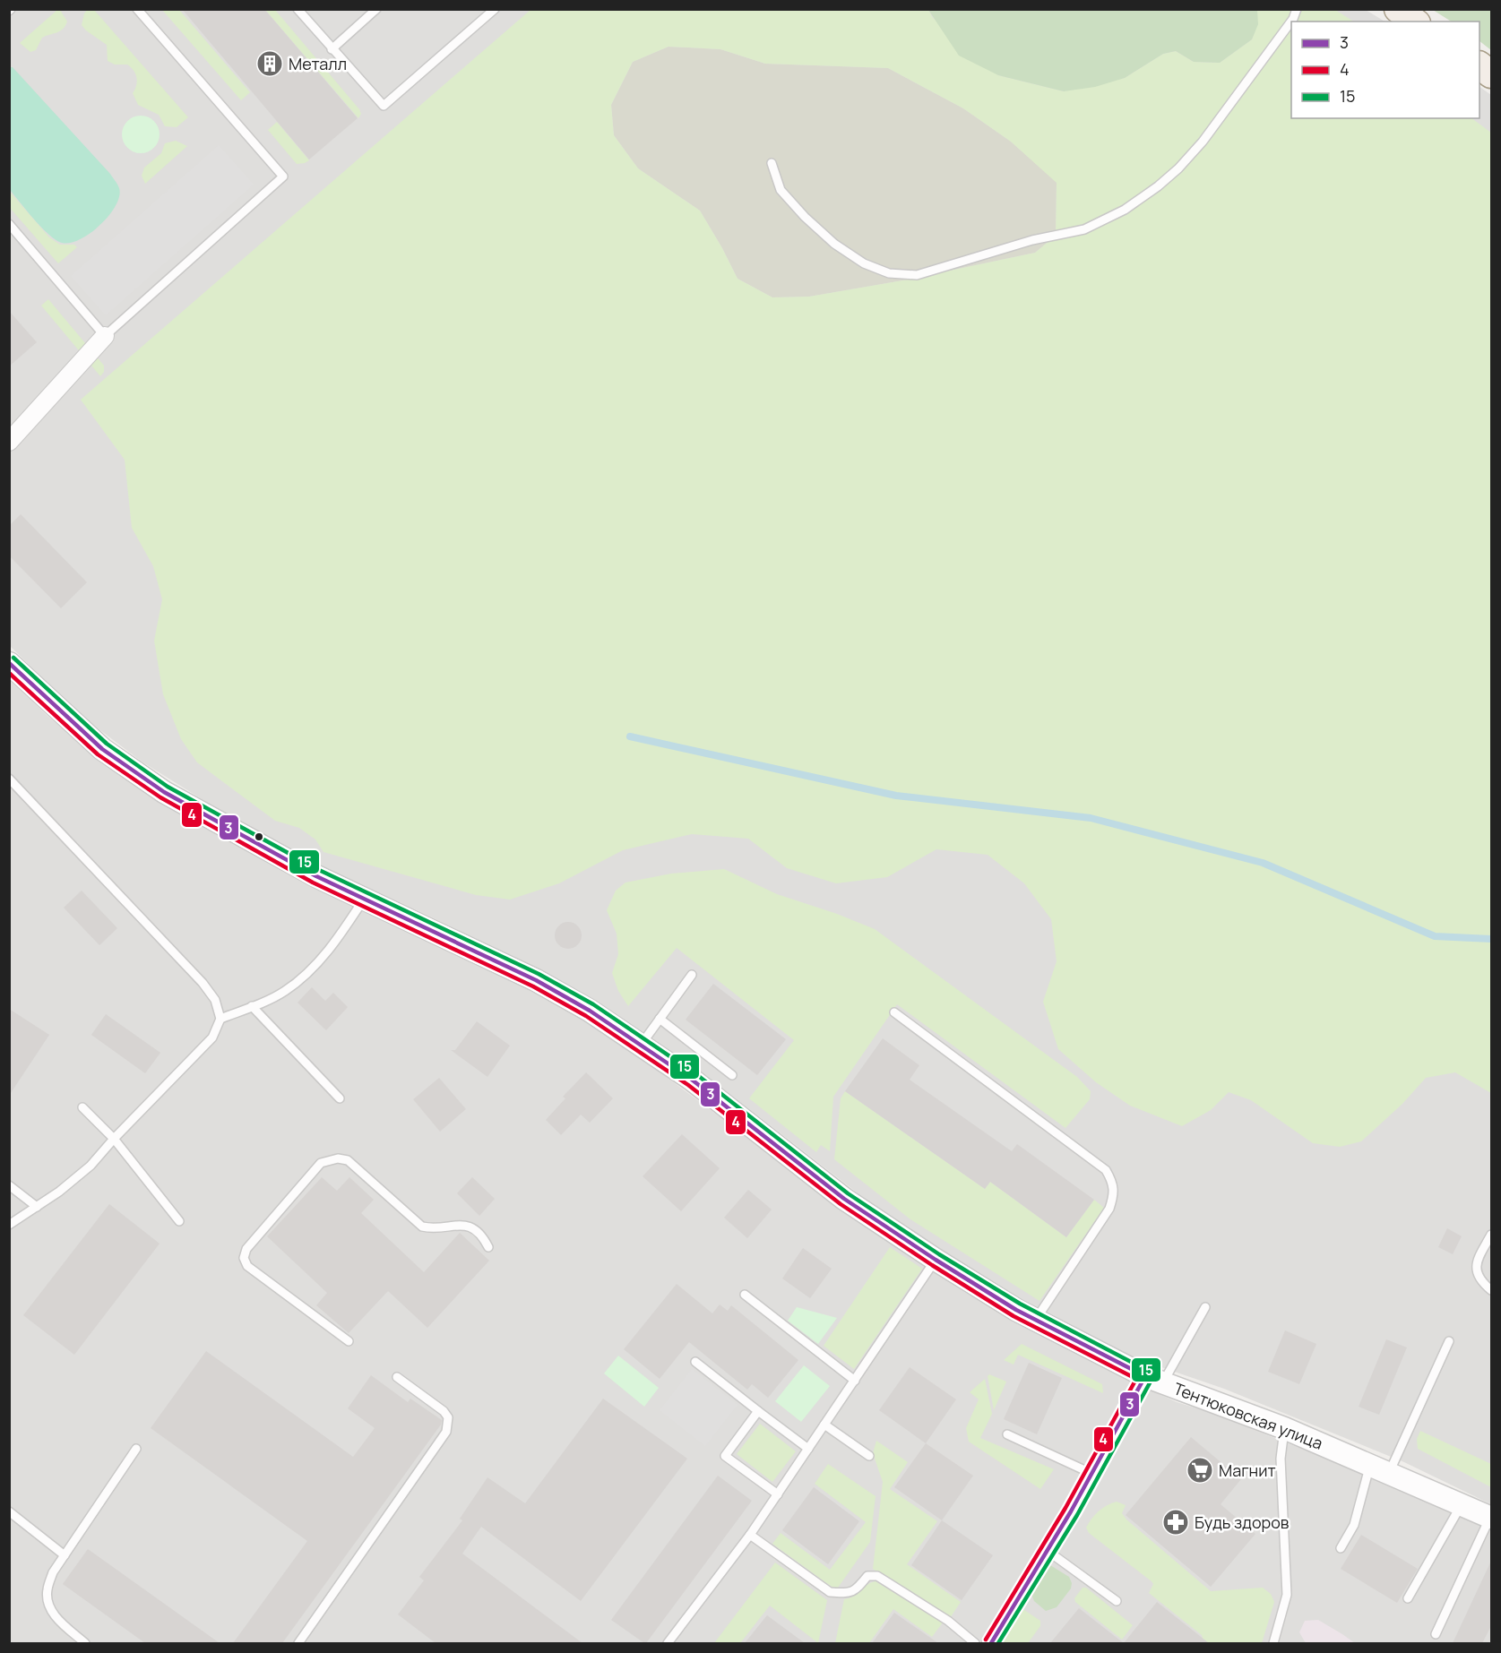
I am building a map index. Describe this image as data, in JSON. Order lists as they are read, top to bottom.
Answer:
{
  "streets": {
    "street": ["Тентюковская улица"]
  },
  "places": {
    "building": ["Металл"],
    "supermarket": ["Магнит"],
    "pharmacy": ["Будь здоров"]
  },
  "lines": ["transit line 15", "transit line 3", "transit line 4"],
  "legend": ["3", "4", "15"]
}
